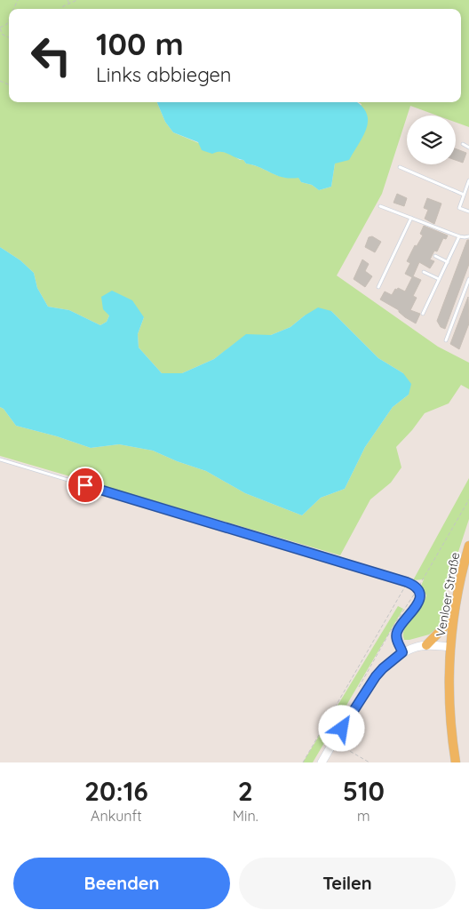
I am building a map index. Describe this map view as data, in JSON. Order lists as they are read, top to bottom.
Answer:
{
  "streets": {
    "main road": ["Venloer Straße"]
  },
  "page": {
    "turn": ["100 m", "Links abbiegen"],
    "eta": [
      "20:16",
      "Ankunft",
      "2",
      "Min.",
      "510",
      "m"
    ],
    "buttons": ["Beenden", "Teilen"]
  }
}
